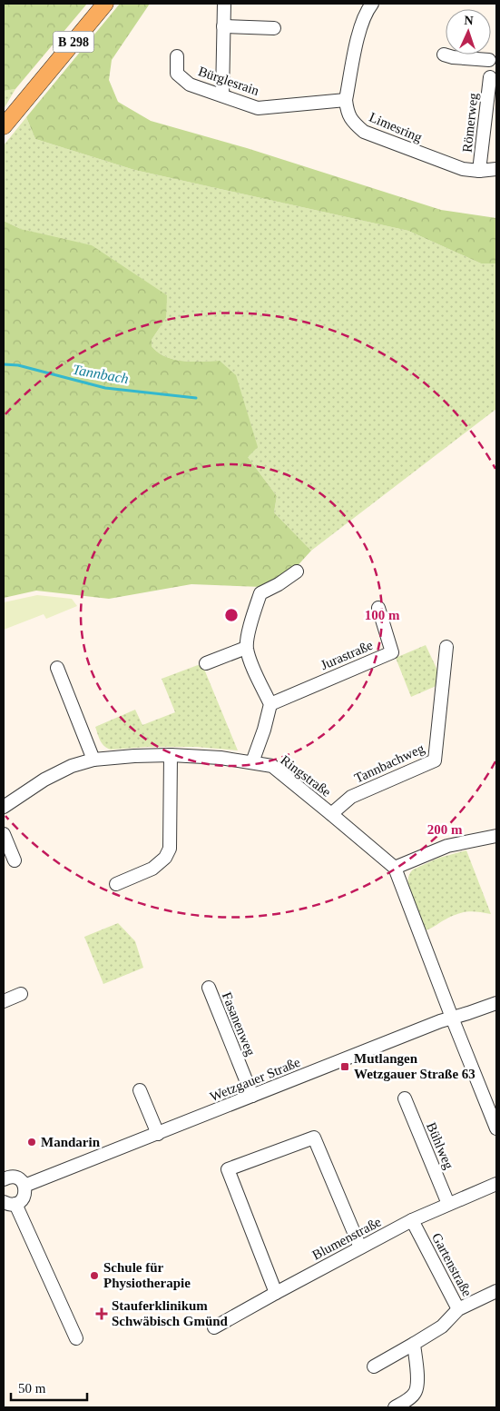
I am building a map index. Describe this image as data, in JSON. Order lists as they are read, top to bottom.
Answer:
{
  "streets": {
    "main road": ["B 298"],
    "street": [
      "Bürglesrain",
      "Römerweg",
      "Limesring",
      "Jurastraße",
      "Tannbachweg",
      "Ringstraße",
      "Fasanenweg",
      "Wetzgauer Straße",
      "Bühlweg",
      "Blumenstraße",
      "Gartenstraße"
    ]
  },
  "crossings": [
    ["Bürglesrain", "Limesring"],
    ["Römerweg", "Limesring"],
    ["Tannbachweg", "Ringstraße"],
    ["Ringstraße", "Wetzgauer Straße"],
    ["Fasanenweg", "Wetzgauer Straße"],
    ["Bühlweg", "Blumenstraße"],
    ["Blumenstraße", "Gartenstraße"]
  ],
  "water": ["Tannbach"],
  "places": {
    "transit": ["Mutlangen Wetzgauer Straße 63"],
    "other": ["Mandarin", "Schule für Physiotherapie"],
    "health": ["Stauferklinikum Schwäbisch Gmünd"]
  },
  "scale_bar": "50 m",
  "north": "top",
  "rings": ["100 m", "200 m"]
}
